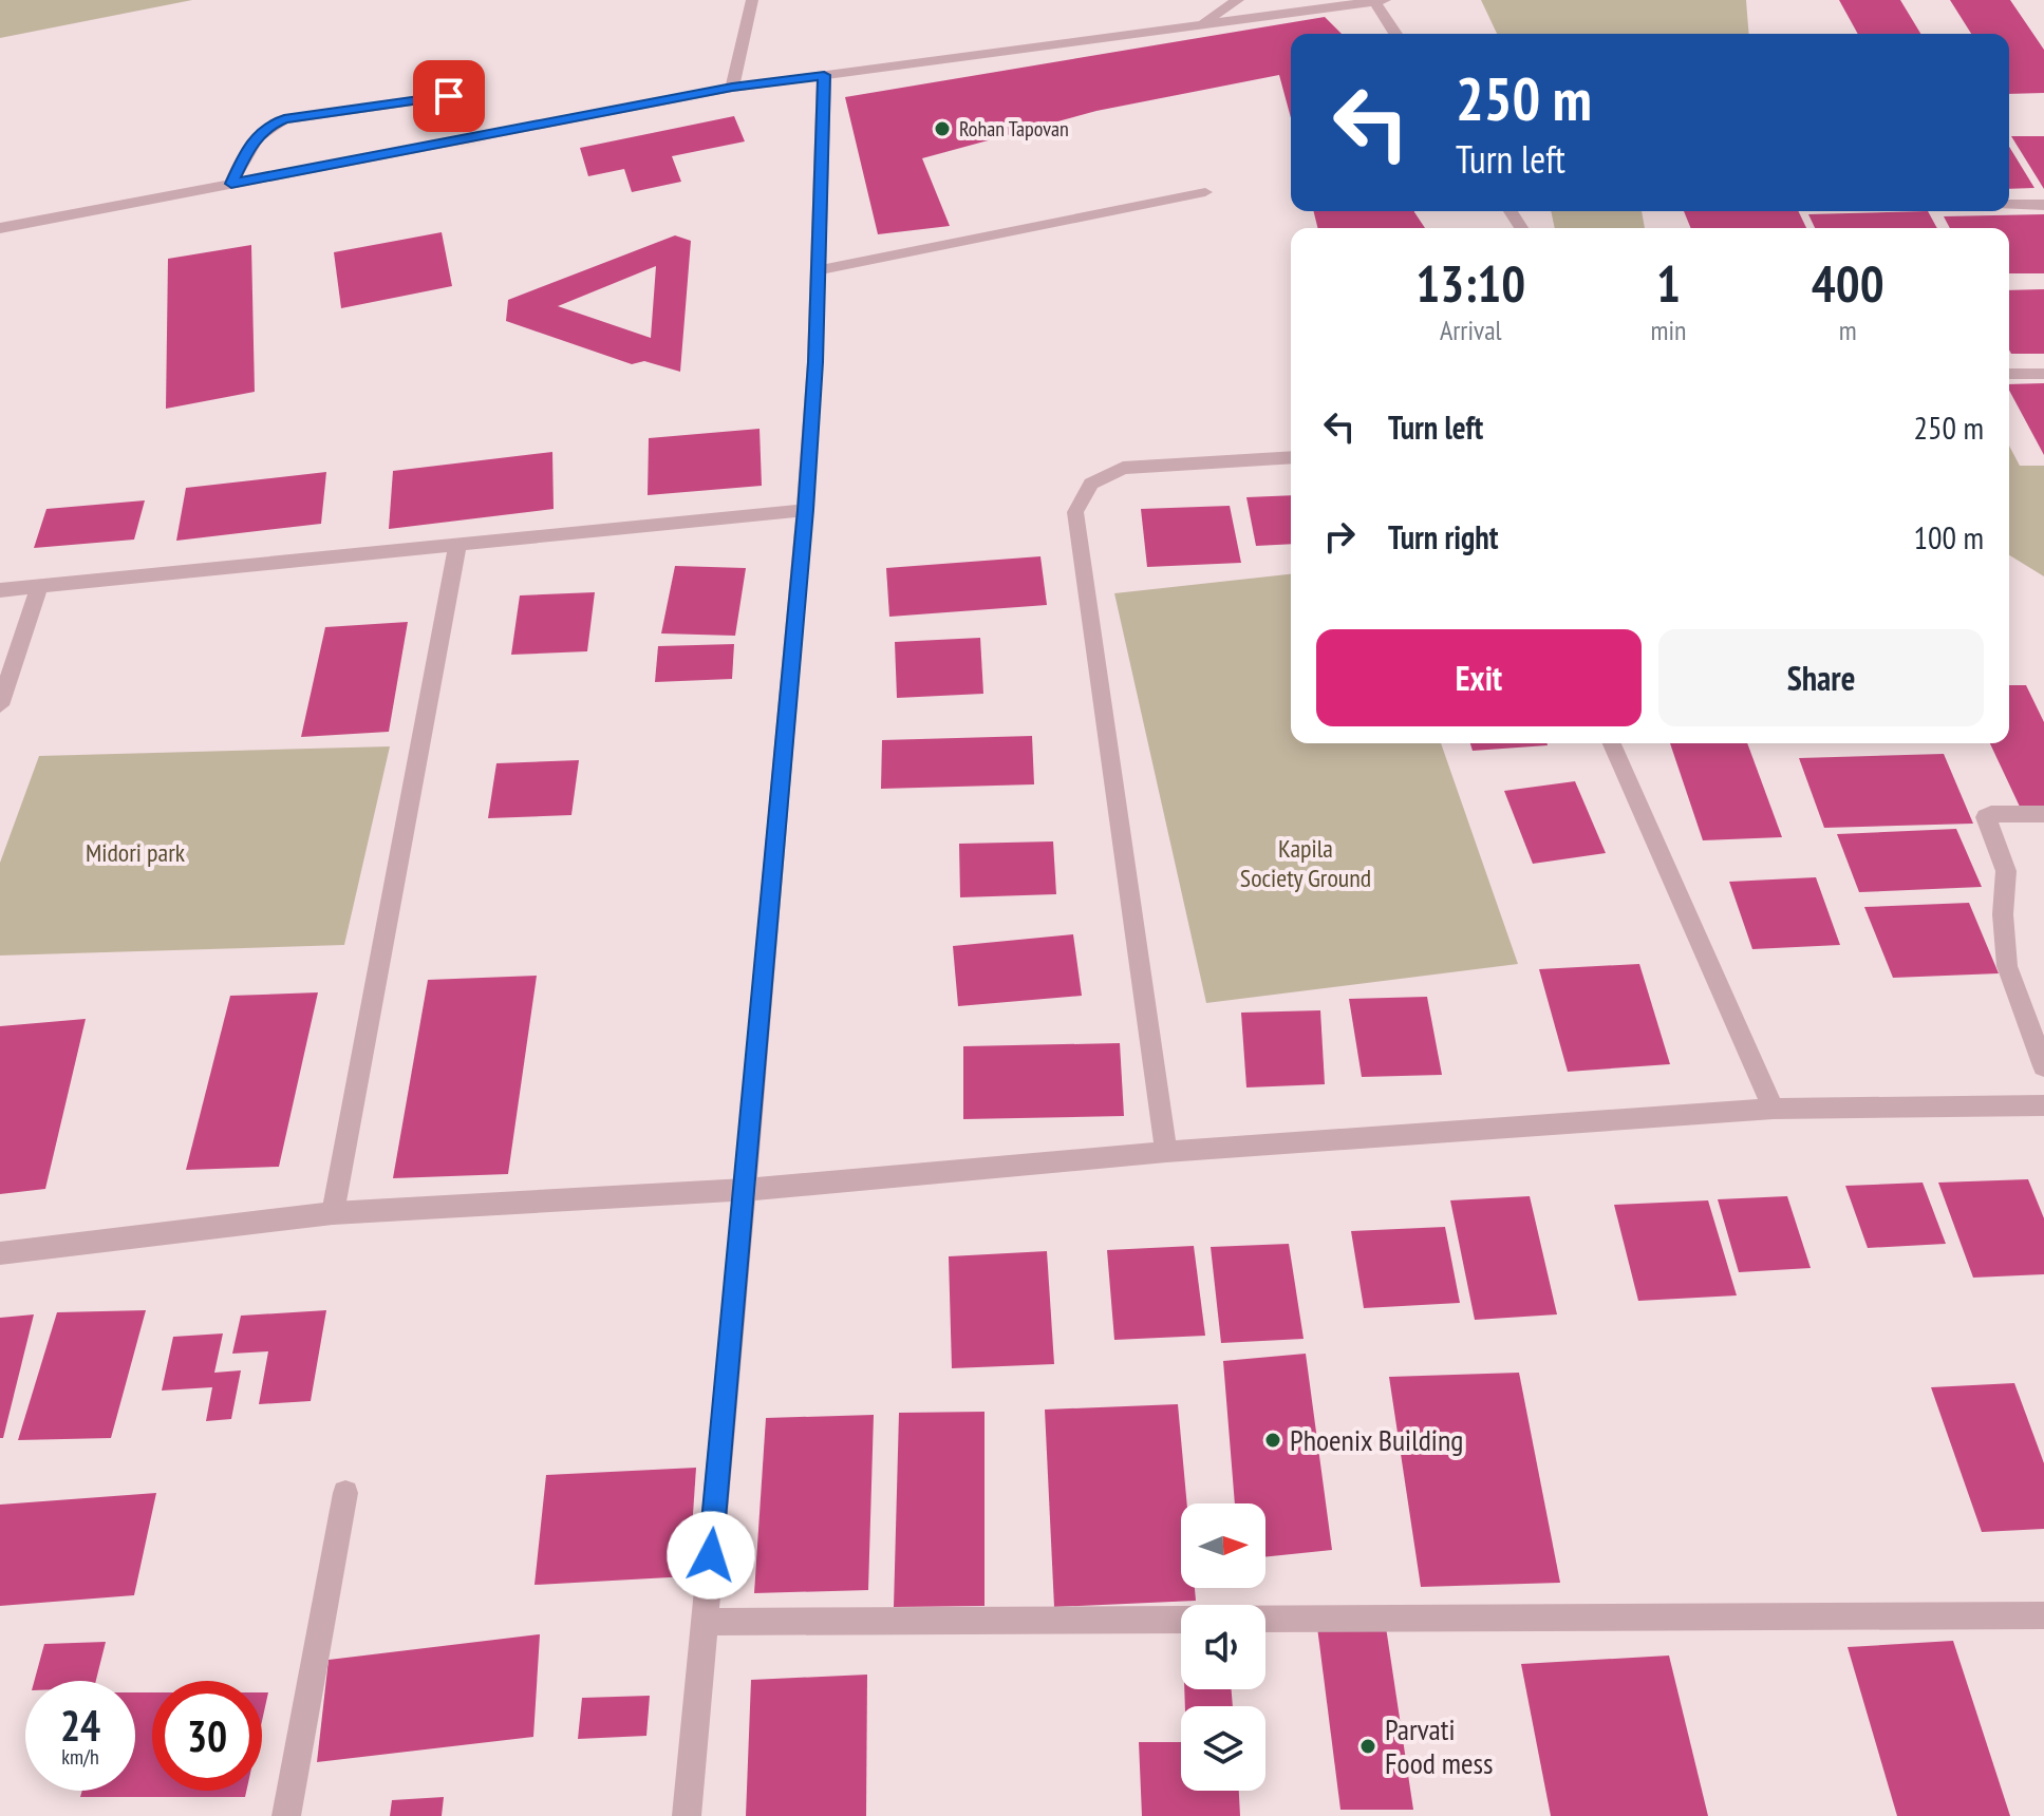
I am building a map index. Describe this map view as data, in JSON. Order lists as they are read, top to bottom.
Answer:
{
  "parks": ["Kapila Society Ground", "Midori park"],
  "places": ["Rohan Tapovan", "Phoenix Building", "Parvati Food mess"],
  "north": "right",
  "page": {
    "turn": ["250 m", "Turn left"],
    "eta": [
      "13:10",
      "Arrival",
      "1",
      "min",
      "400",
      "m"
    ],
    "list": [
      {
        "name": "Turn left",
        "value": "250 m"
      },
      {
        "name": "Turn right",
        "value": "100 m"
      }
    ],
    "buttons": ["Exit", "Share"],
    "speed": "24 km/h",
    "limit": "30"
  }
}
